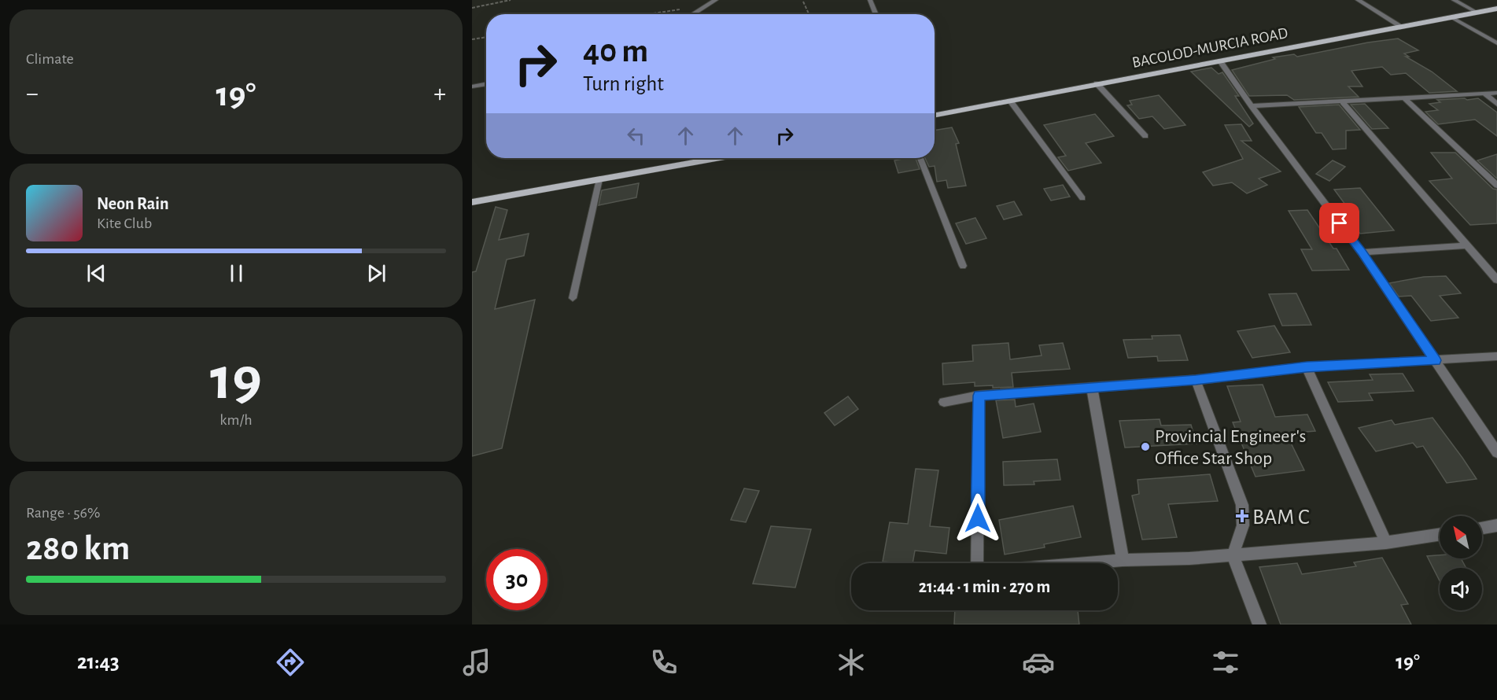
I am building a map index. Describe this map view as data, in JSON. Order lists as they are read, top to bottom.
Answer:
{
  "streets": {
    "main road": ["BACOLOD-MURCIA ROAD"]
  },
  "places": {
    "other": ["Provincial Engineer's Office Star Shop"],
    "health": ["BAM C"]
  },
  "north": "top left",
  "page": {
    "tile": [
      "Climate",
      ["19", "km/h"],
      ["Range · 56%", "280 km"]
    ],
    "turn": ["40 m", "Turn right"],
    "heat": ["−", "19°", "+"],
    "song": ["Neon Rain", "Kite Club"],
    "limit": "30",
    "trip": "21:44 · 1 min · 270 m",
    "tabs": ["21:43", "19°"]
  }
}
